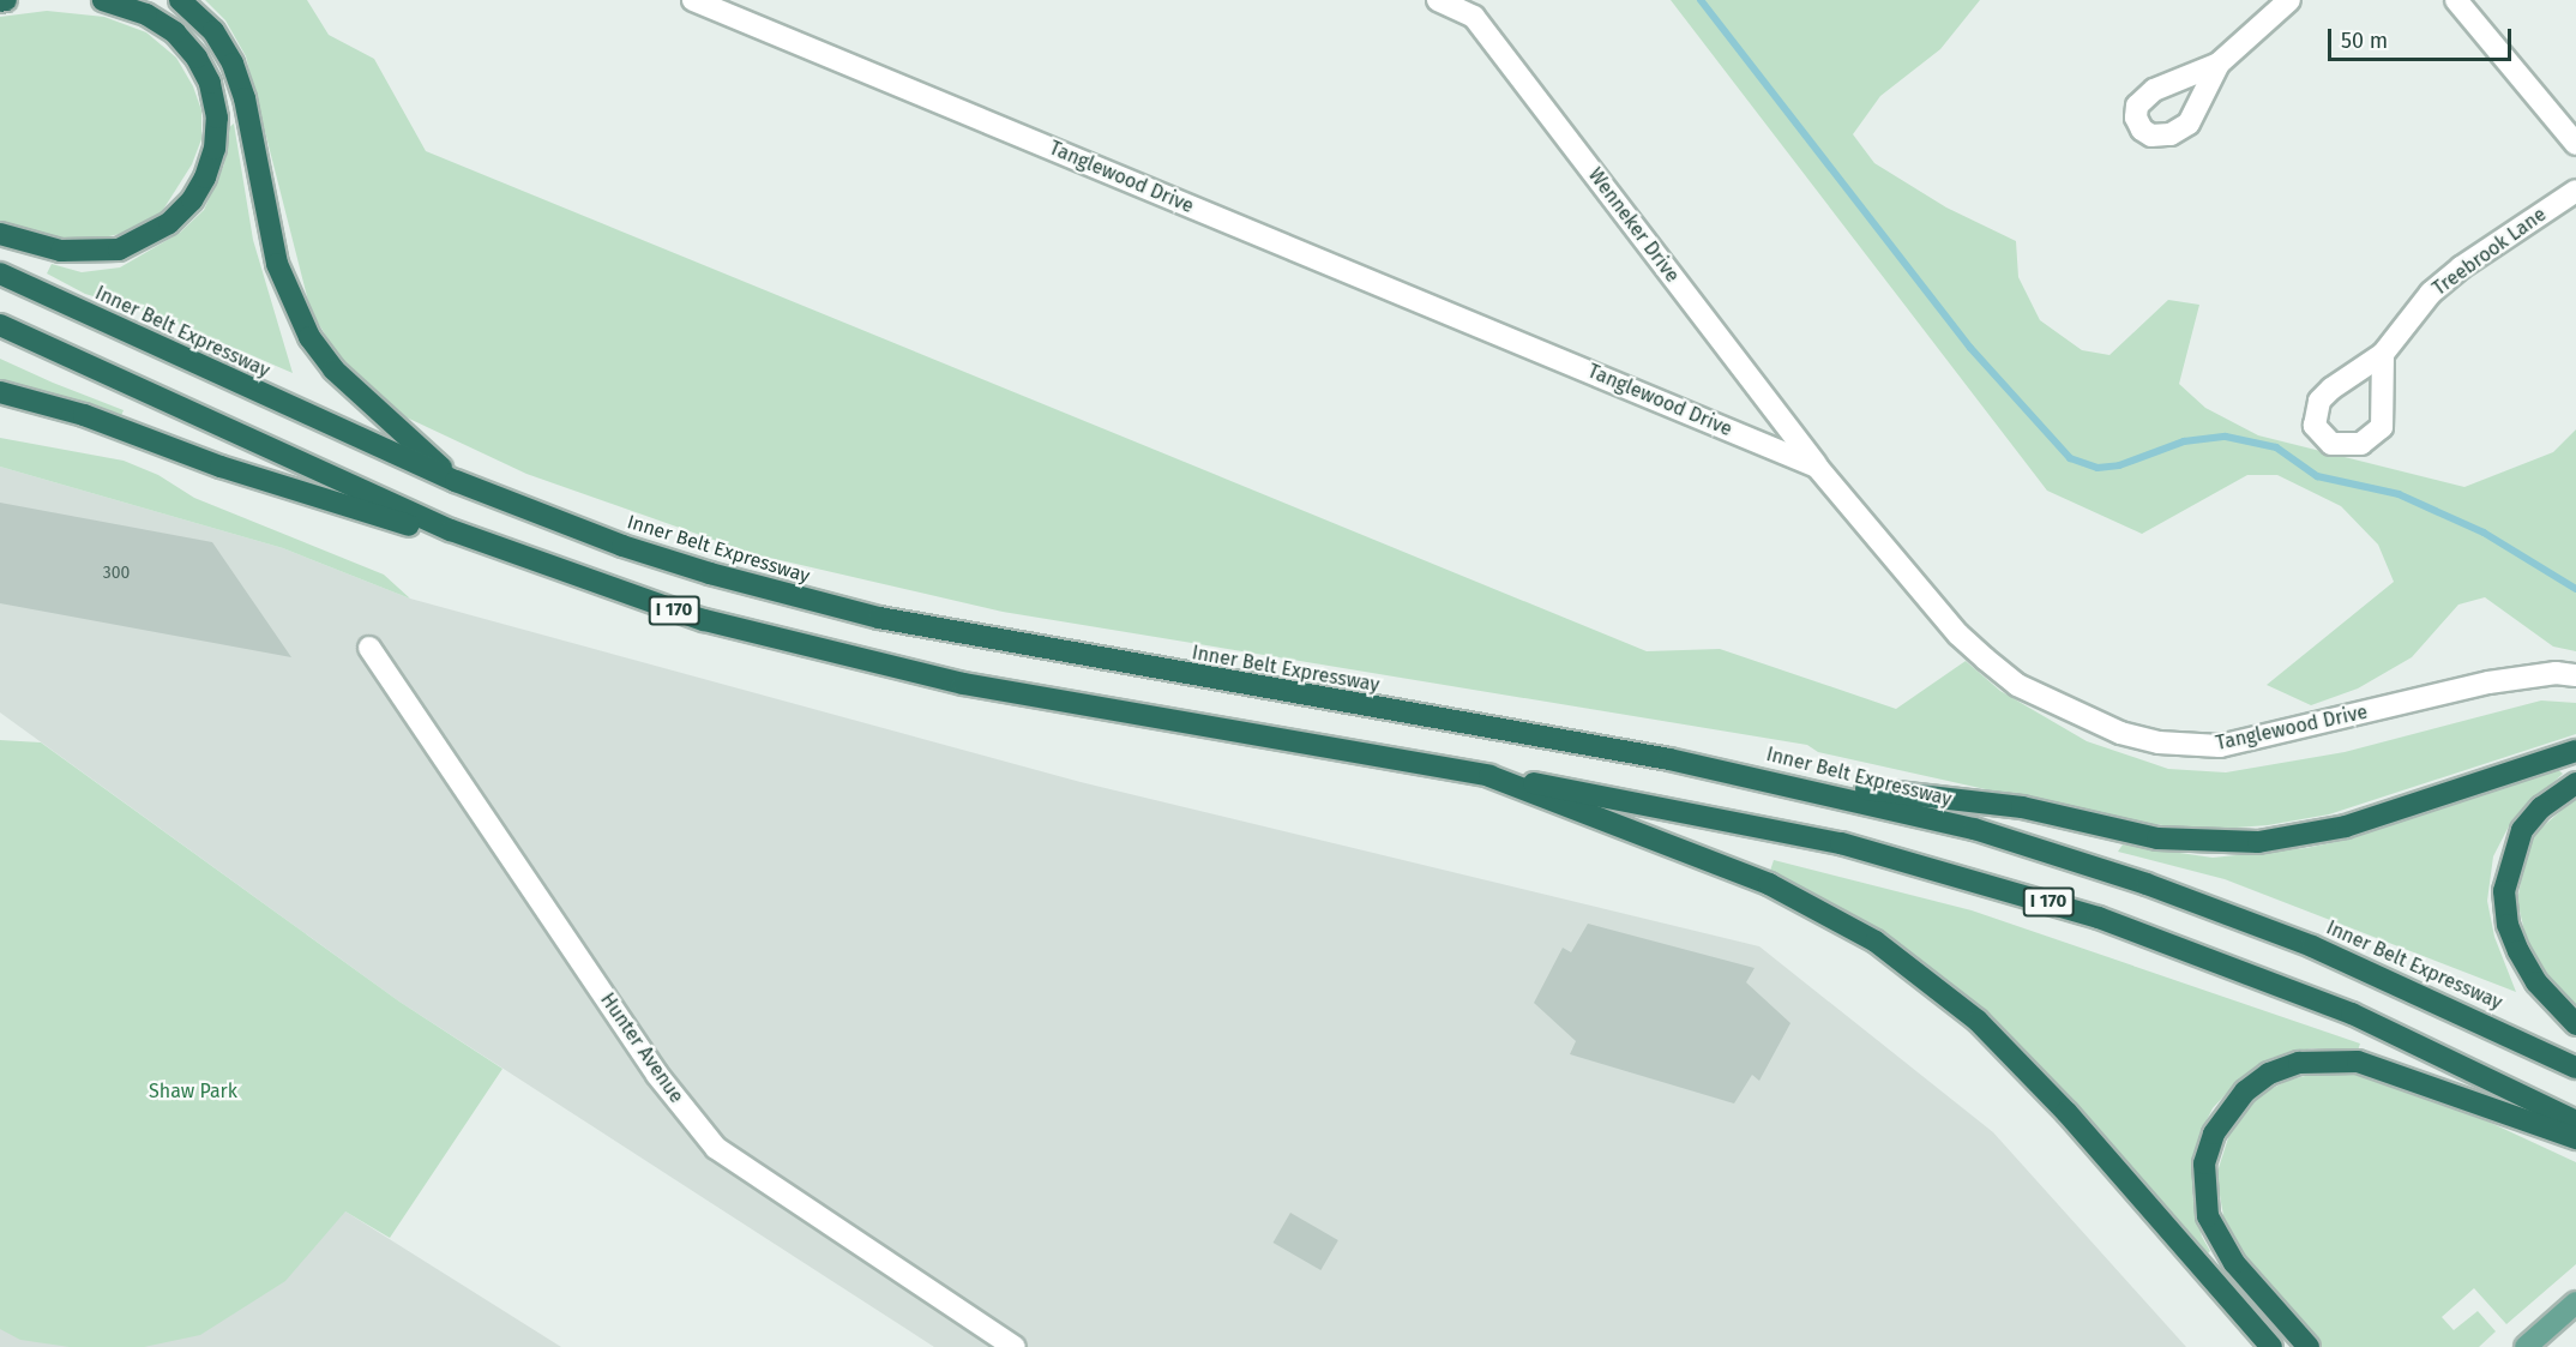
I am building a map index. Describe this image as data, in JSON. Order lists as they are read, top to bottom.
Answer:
{
  "streets": {
    "highway": ["Inner Belt Expressway", "I 170"],
    "street": [
      "Tanglewood Drive",
      "Wenneker Drive",
      "Treebrook Lane",
      "Hunter Avenue"
    ]
  },
  "crossings": [
    ["Tanglewood Drive", "Wenneker Drive"]
  ],
  "parks": ["Shaw Park"],
  "house_numbers": ["300"],
  "scale_bar": "50 m"
}
